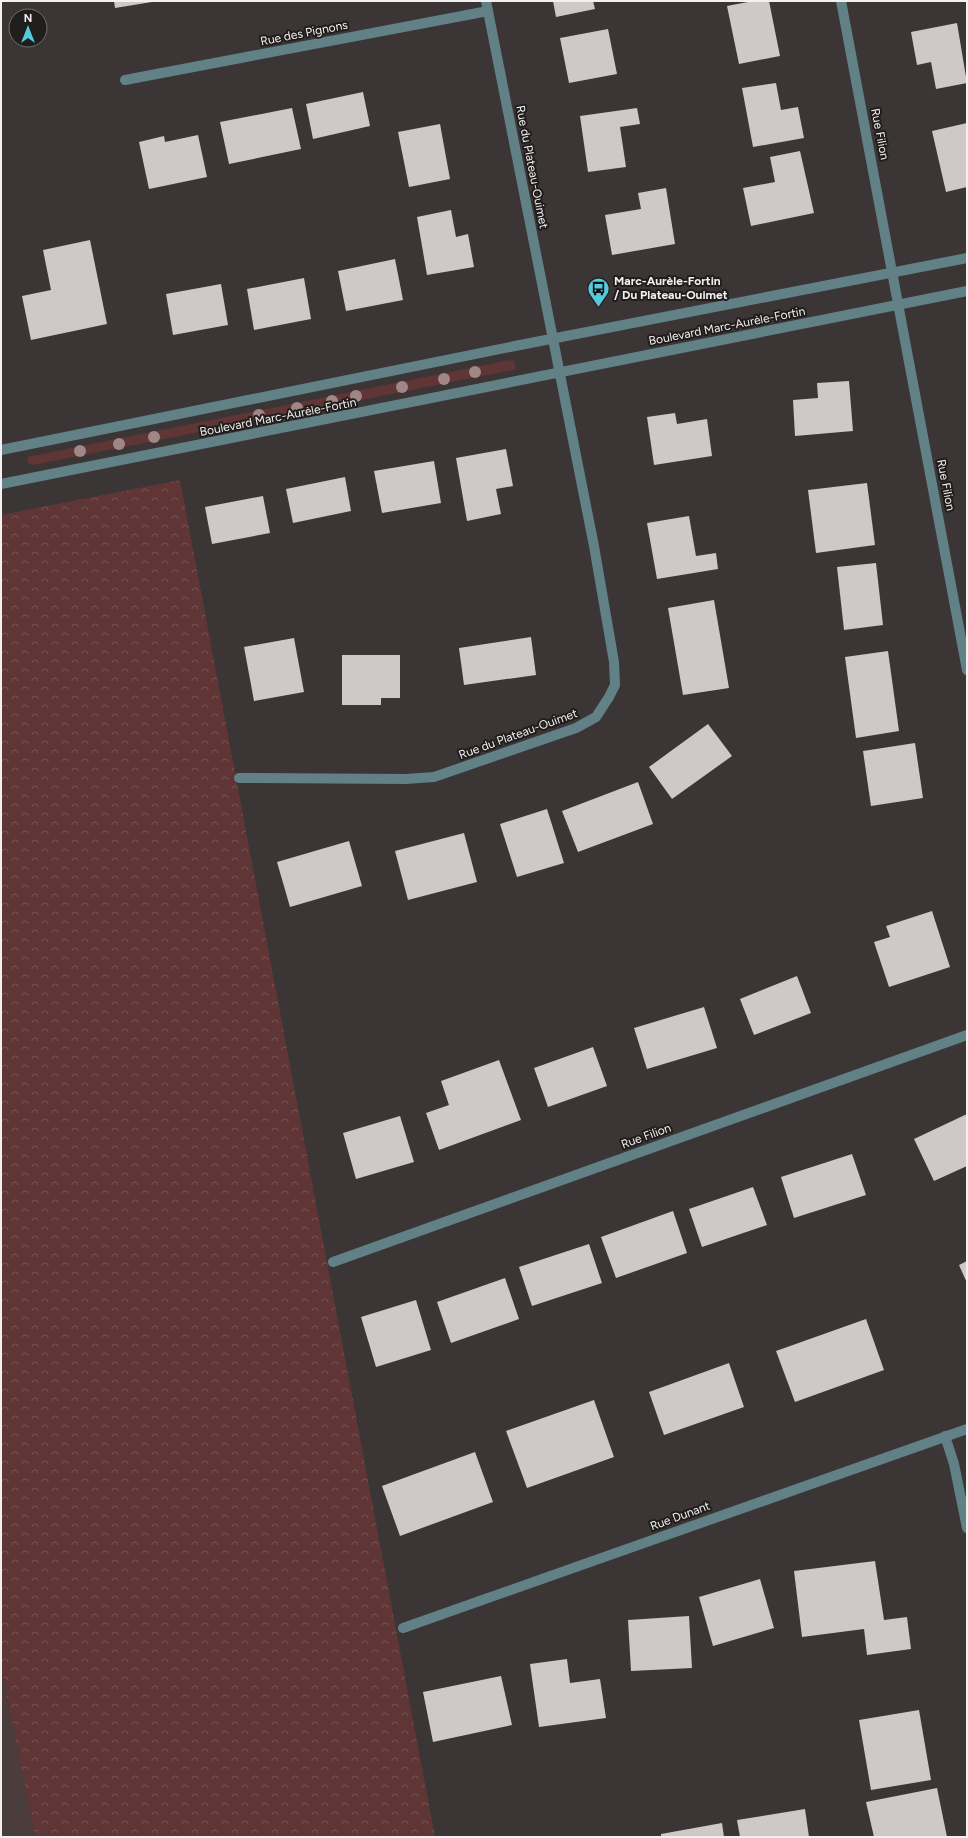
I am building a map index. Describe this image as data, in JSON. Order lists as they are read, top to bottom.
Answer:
{
  "streets": {
    "street": [
      "Rue des Pignons",
      "Rue Filion",
      "Rue du Plateau-Ouimet",
      "Boulevard Marc-Aurèle-Fortin",
      "Rue Dunant"
    ]
  },
  "crossings": [
    ["Rue des Pignons", "Rue du Plateau-Ouimet"],
    ["Rue Filion", "Boulevard Marc-Aurèle-Fortin"],
    ["Rue du Plateau-Ouimet", "Boulevard Marc-Aurèle-Fortin"]
  ],
  "places": {
    "bus stop": ["Marc-Aurèle-Fortin / Du Plateau-Ouimet"]
  },
  "north": "top"
}
